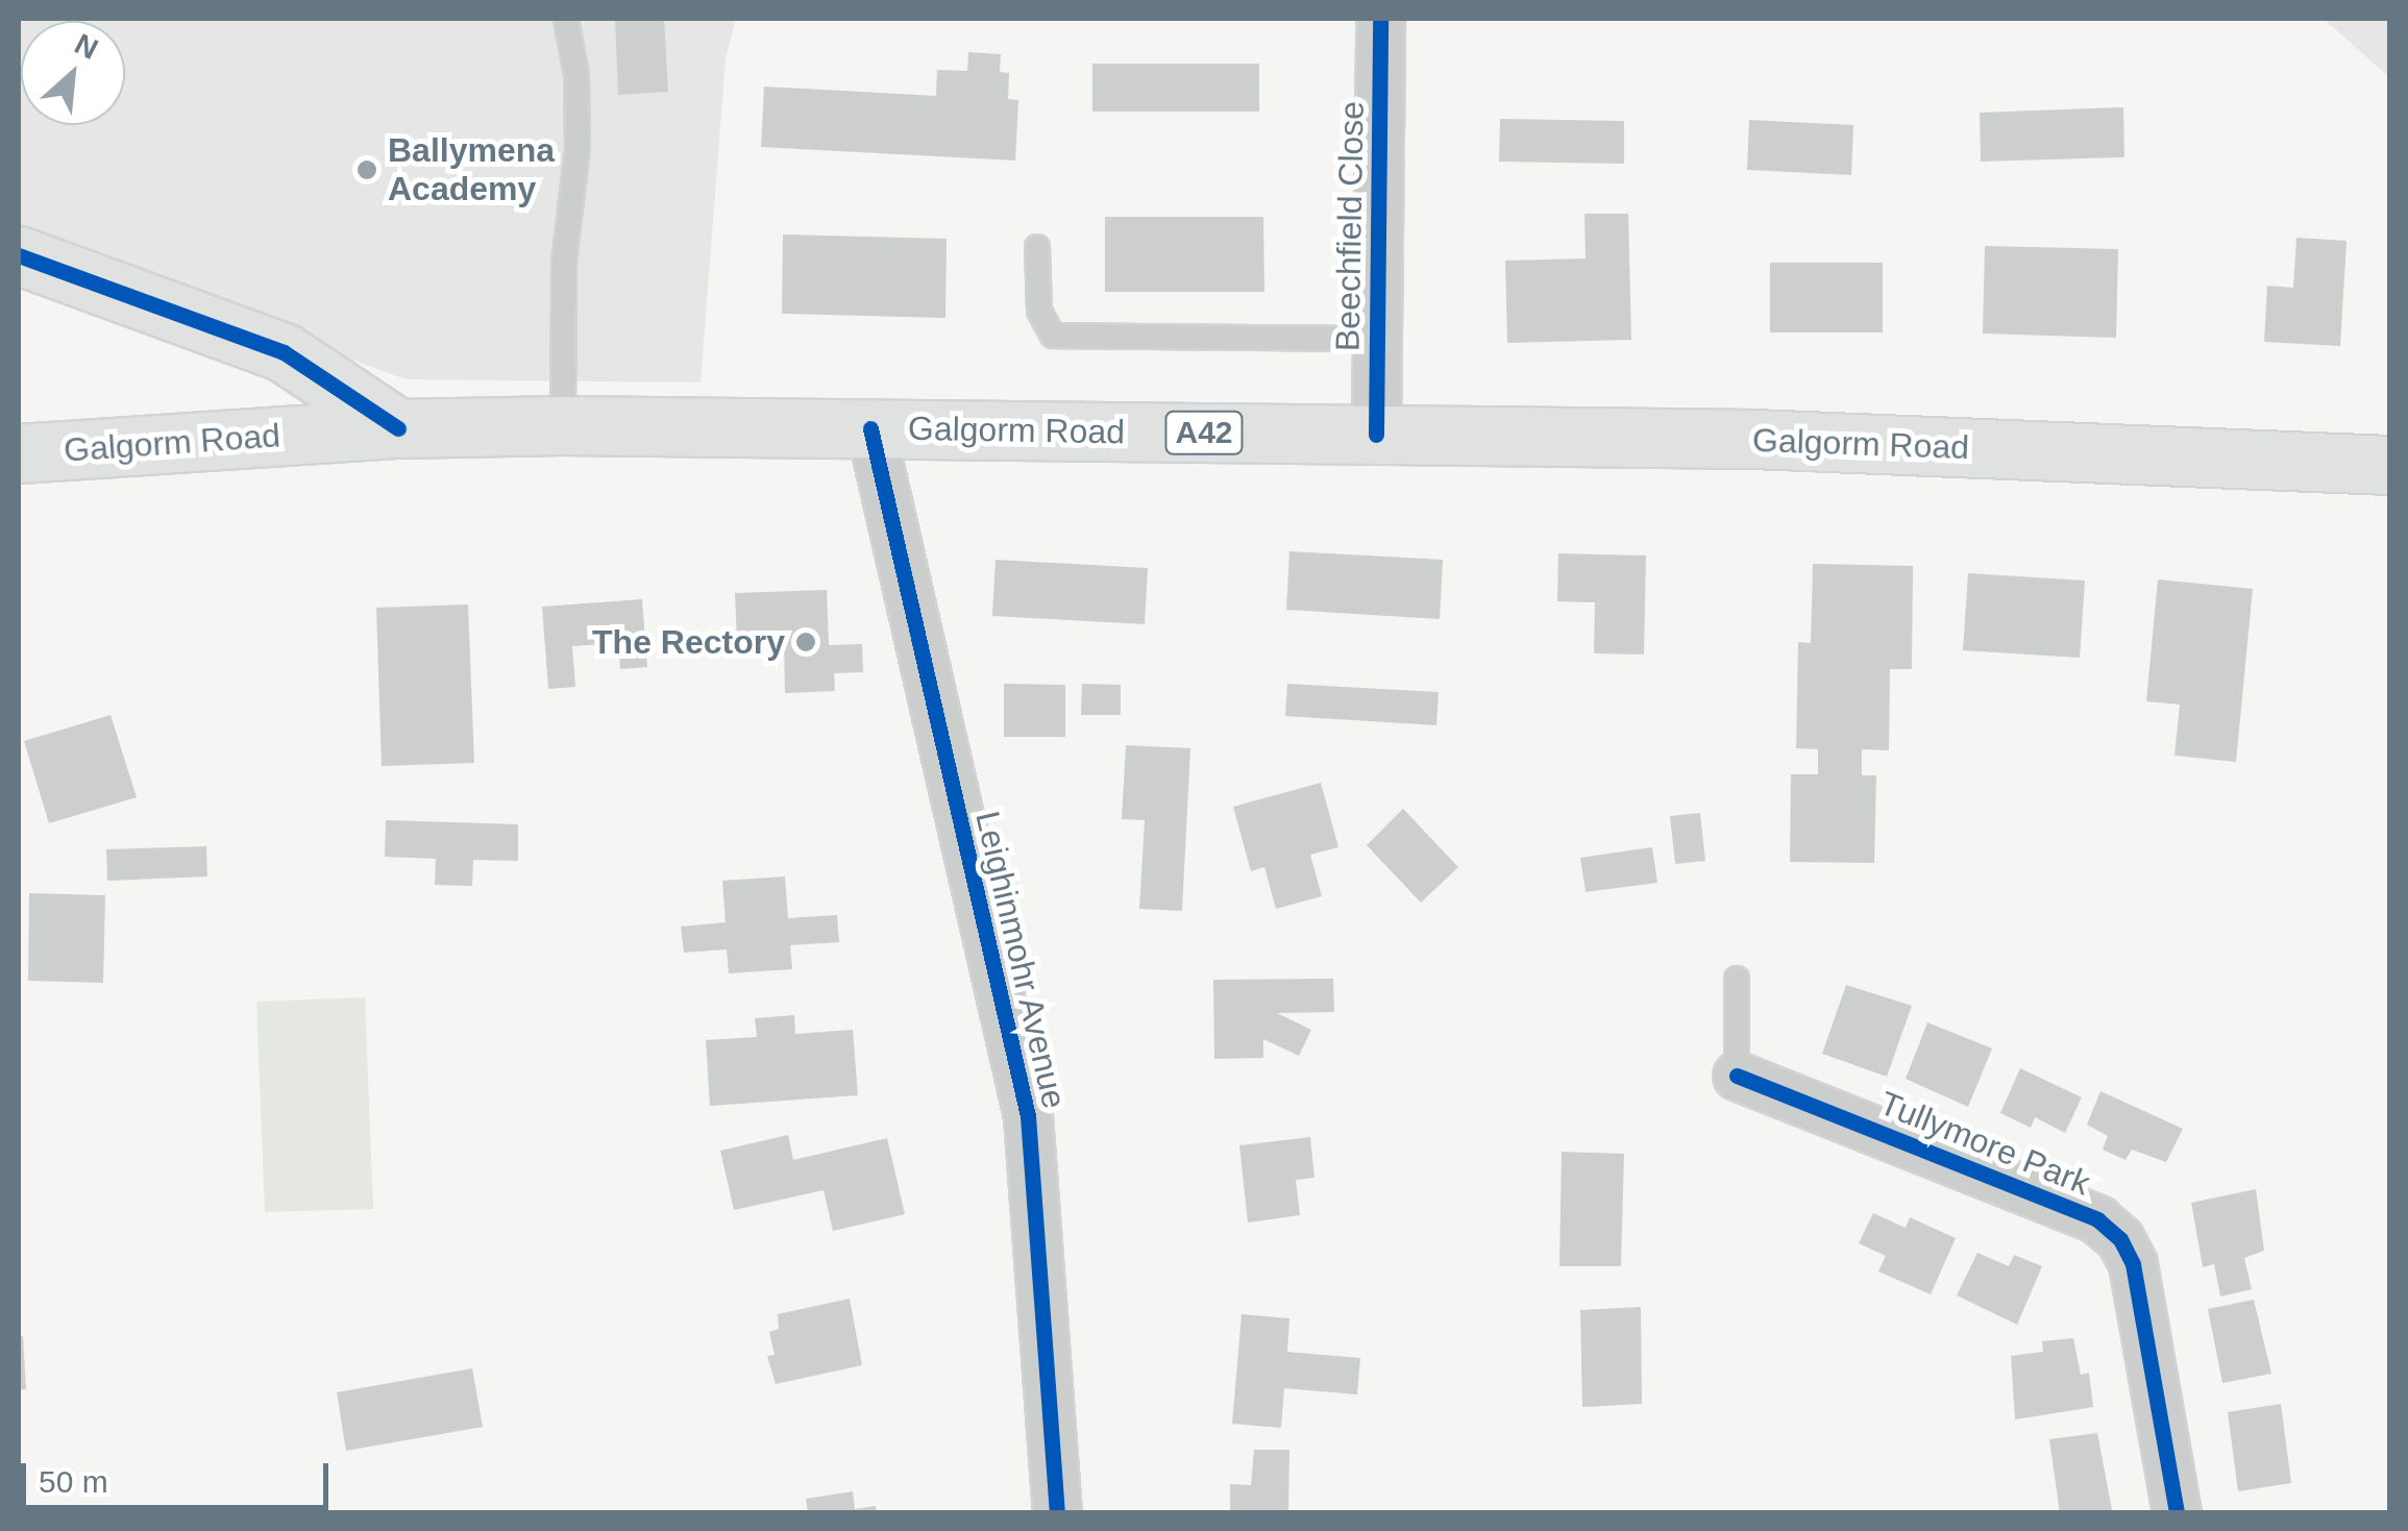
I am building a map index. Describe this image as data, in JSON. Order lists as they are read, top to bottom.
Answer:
{
  "streets": {
    "main road": ["Galgorm Road", "A42"],
    "street": ["Beechfield Close", "Leighinmohr Avenue", "Tullymore Park"]
  },
  "crossings": [
    ["Beechfield Close", "Galgorm Road"],
    ["Galgorm Road", "Leighinmohr Avenue"]
  ],
  "places": ["Ballymena Academy", "The Rectory"],
  "scale_bar": "50 m",
  "north": "top right"
}
